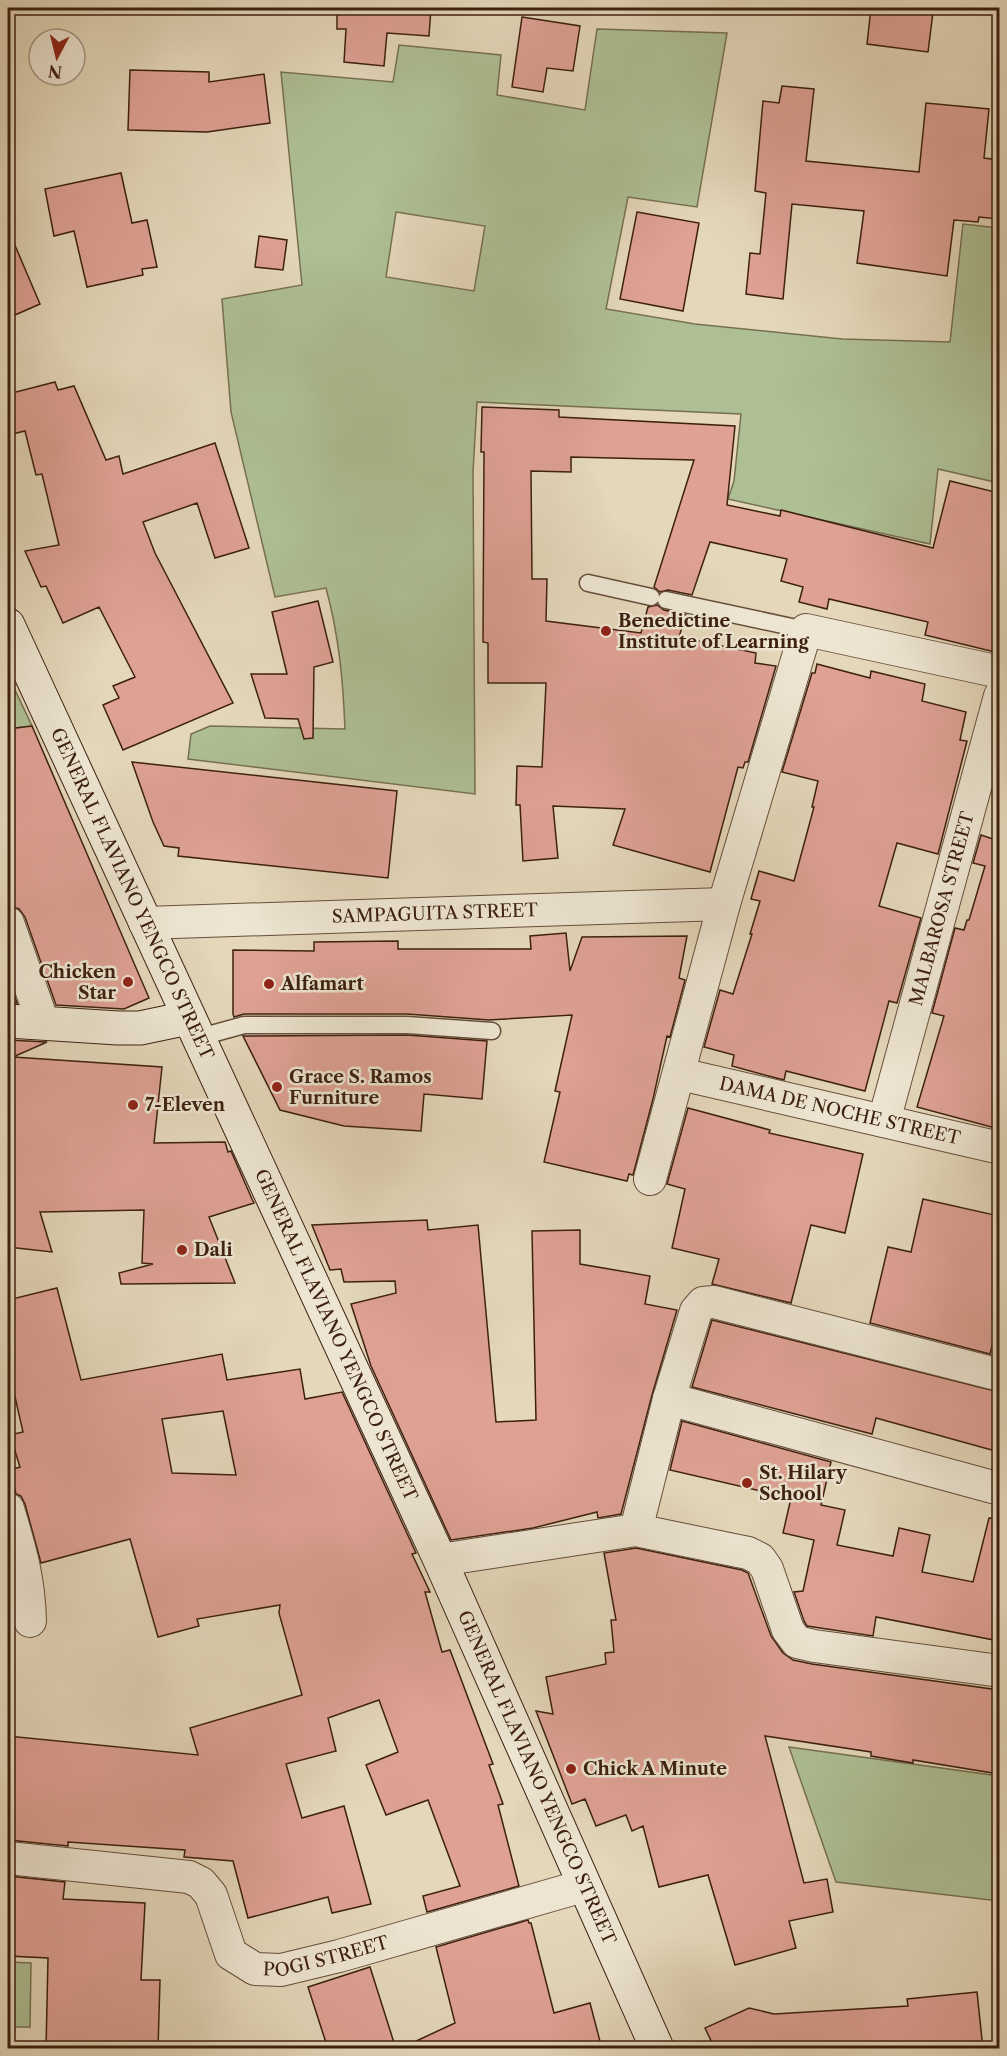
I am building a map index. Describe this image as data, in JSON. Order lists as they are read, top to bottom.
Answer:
{
  "streets": {
    "main road": ["GENERAL FLAVIANO YENGCO STREET"],
    "street": [
      "MALBAROSA STREET",
      "SAMPAGUITA STREET",
      "DAMA DE NOCHE STREET",
      "POGI STREET"
    ]
  },
  "crossings": [
    ["GENERAL FLAVIANO YENGCO STREET", "SAMPAGUITA STREET"],
    ["GENERAL FLAVIANO YENGCO STREET", "POGI STREET"],
    ["MALBAROSA STREET", "DAMA DE NOCHE STREET"]
  ],
  "places": [
    "Benedictine Institute of Learning",
    "Chicken Star",
    "Alfamart",
    "Grace S. Ramos Furniture",
    "7-Eleven",
    "Dali",
    "St. Hilary School",
    "Chick A Minute"
  ],
  "north": "bottom"
}
